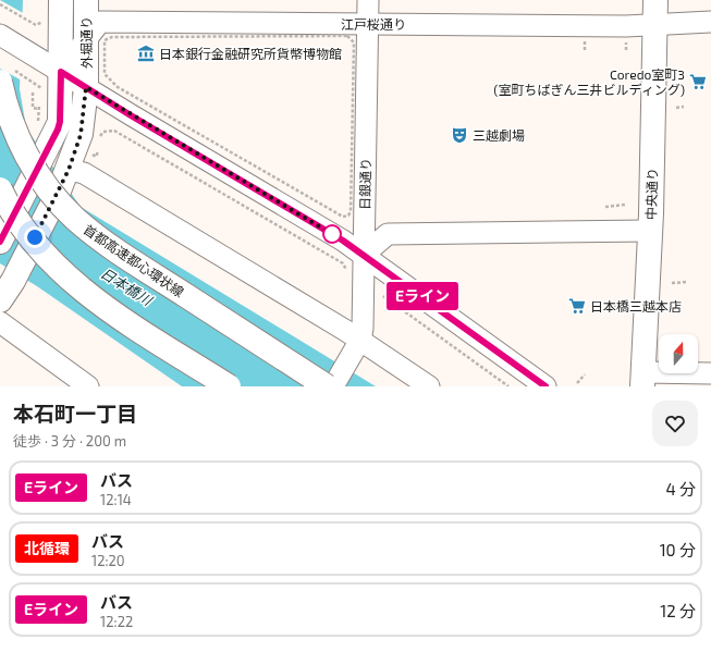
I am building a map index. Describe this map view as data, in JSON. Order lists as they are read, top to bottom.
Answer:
{
  "streets": {
    "main road": ["外堀通り", "中央通り", "首都高速都心環状線"],
    "street": ["江戸桜通り", "日銀通り"]
  },
  "crossings": [
    ["江戸桜通り", "外堀通り"],
    ["江戸桜通り", "日銀通り"],
    ["江戸桜通り", "中央通り"]
  ],
  "water": ["日本橋川"],
  "places": {
    "museum": ["日本銀行金融研究所貨幣博物館"],
    "supermarket": ["Coredo室町3 (室町ちばぎん三井ビルディング)", "日本橋三越本店"],
    "theatre": ["三越劇場"]
  },
  "lines": ["bus line Eライン"],
  "north": "top",
  "page": {
    "on_map": "Eライン",
    "heading": ["本石町一丁目", "徒歩 · 3 分 · 200 m"],
    "list": [
      {
        "mark": "Eライン",
        "name": "バス",
        "note": "12:14",
        "value": "4 分"
      },
      {
        "mark": "北循環",
        "name": "バス",
        "note": "12:20",
        "value": "10 分"
      },
      {
        "mark": "Eライン",
        "name": "バス",
        "note": "12:22",
        "value": "12 分"
      }
    ]
  }
}
